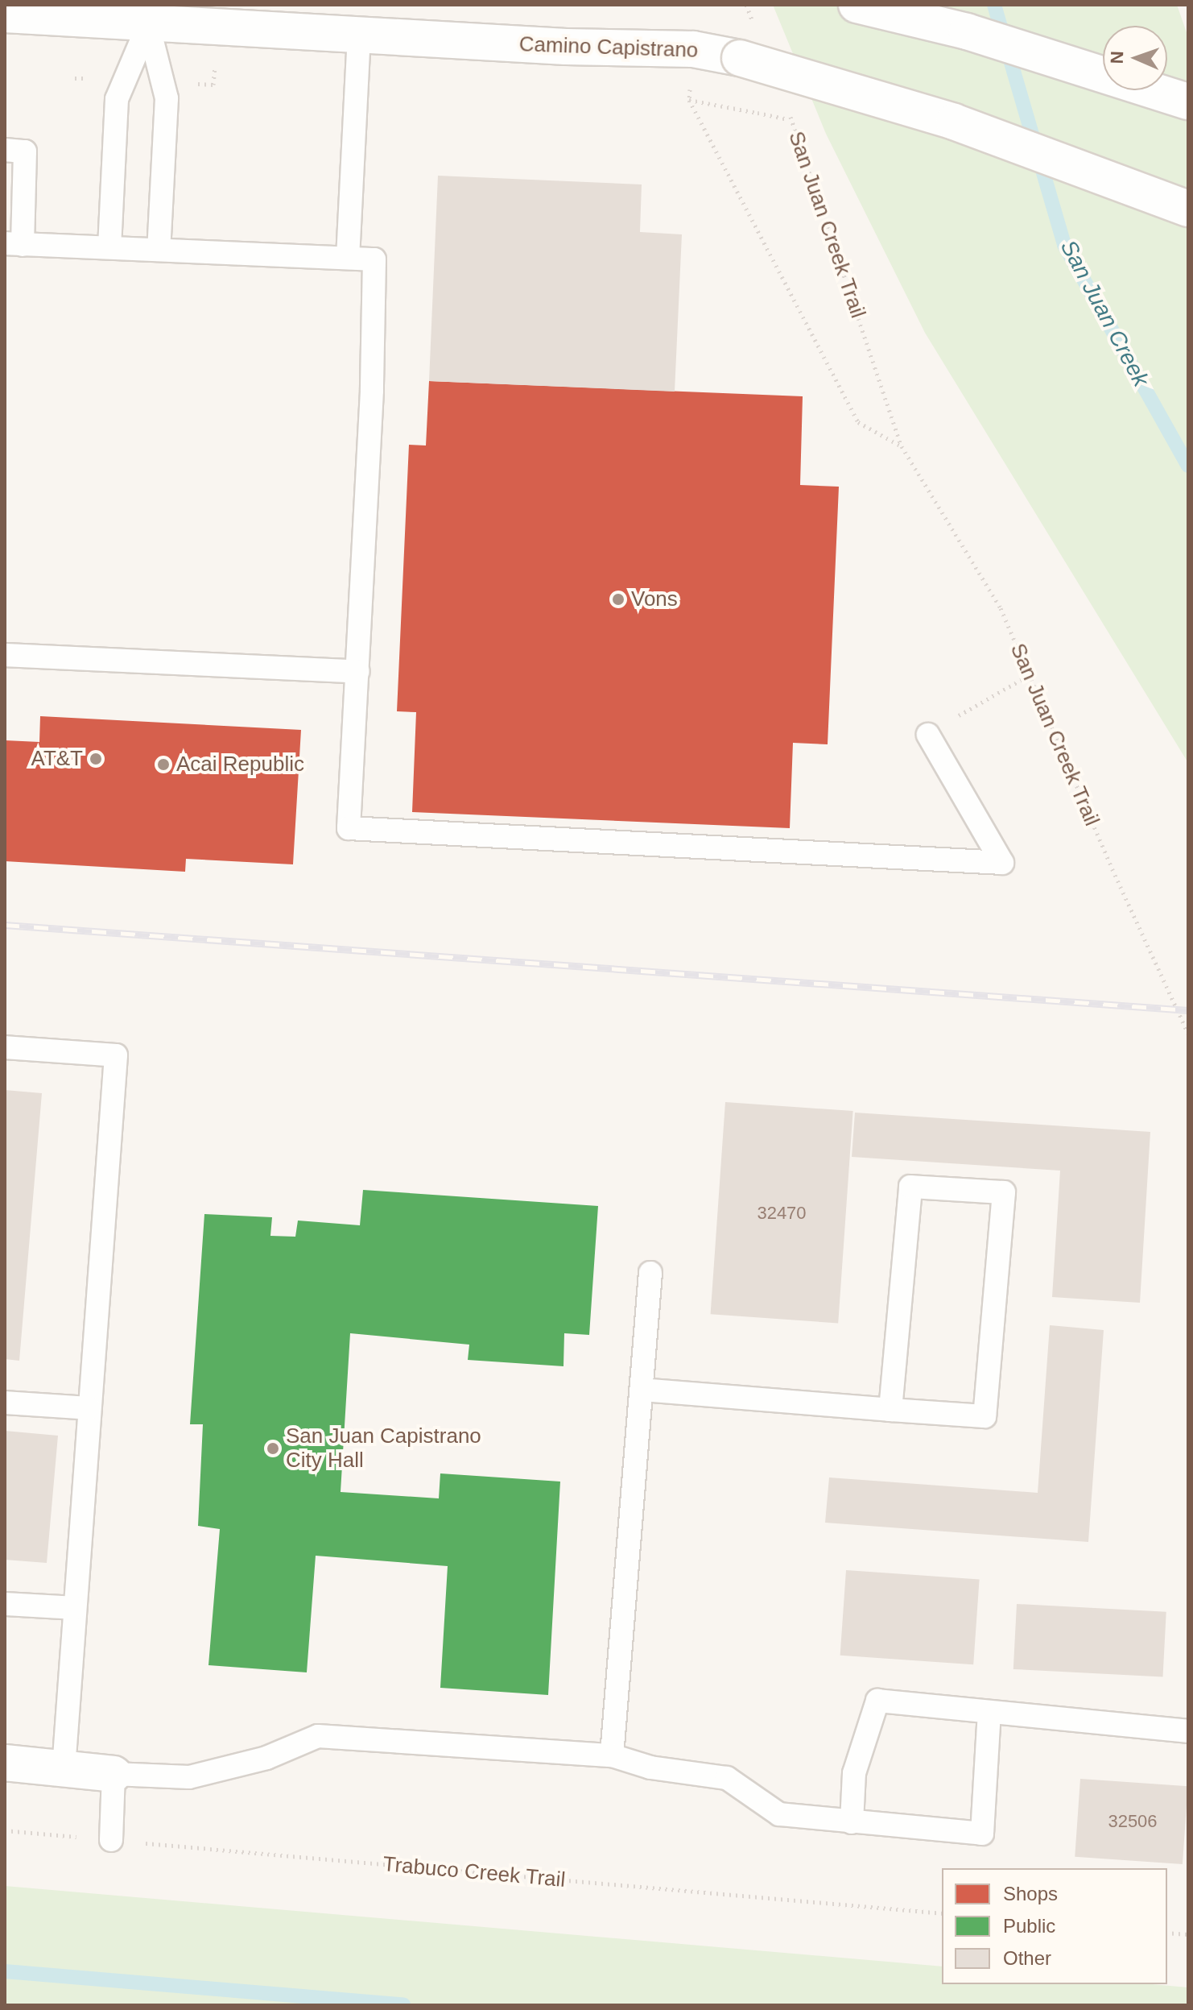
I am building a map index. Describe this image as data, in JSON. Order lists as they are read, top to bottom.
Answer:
{
  "streets": {
    "main road": ["Camino Capistrano"],
    "path": ["San Juan Creek Trail", "Trabuco Creek Trail"]
  },
  "water": ["San Juan Creek"],
  "places": [
    "Vons",
    "AT&T",
    "Acai Republic",
    "San Juan Capistrano City Hall"
  ],
  "house_numbers": ["32470", "32506"],
  "legend": ["Shops", "Public", "Other"],
  "north": "left"
}
